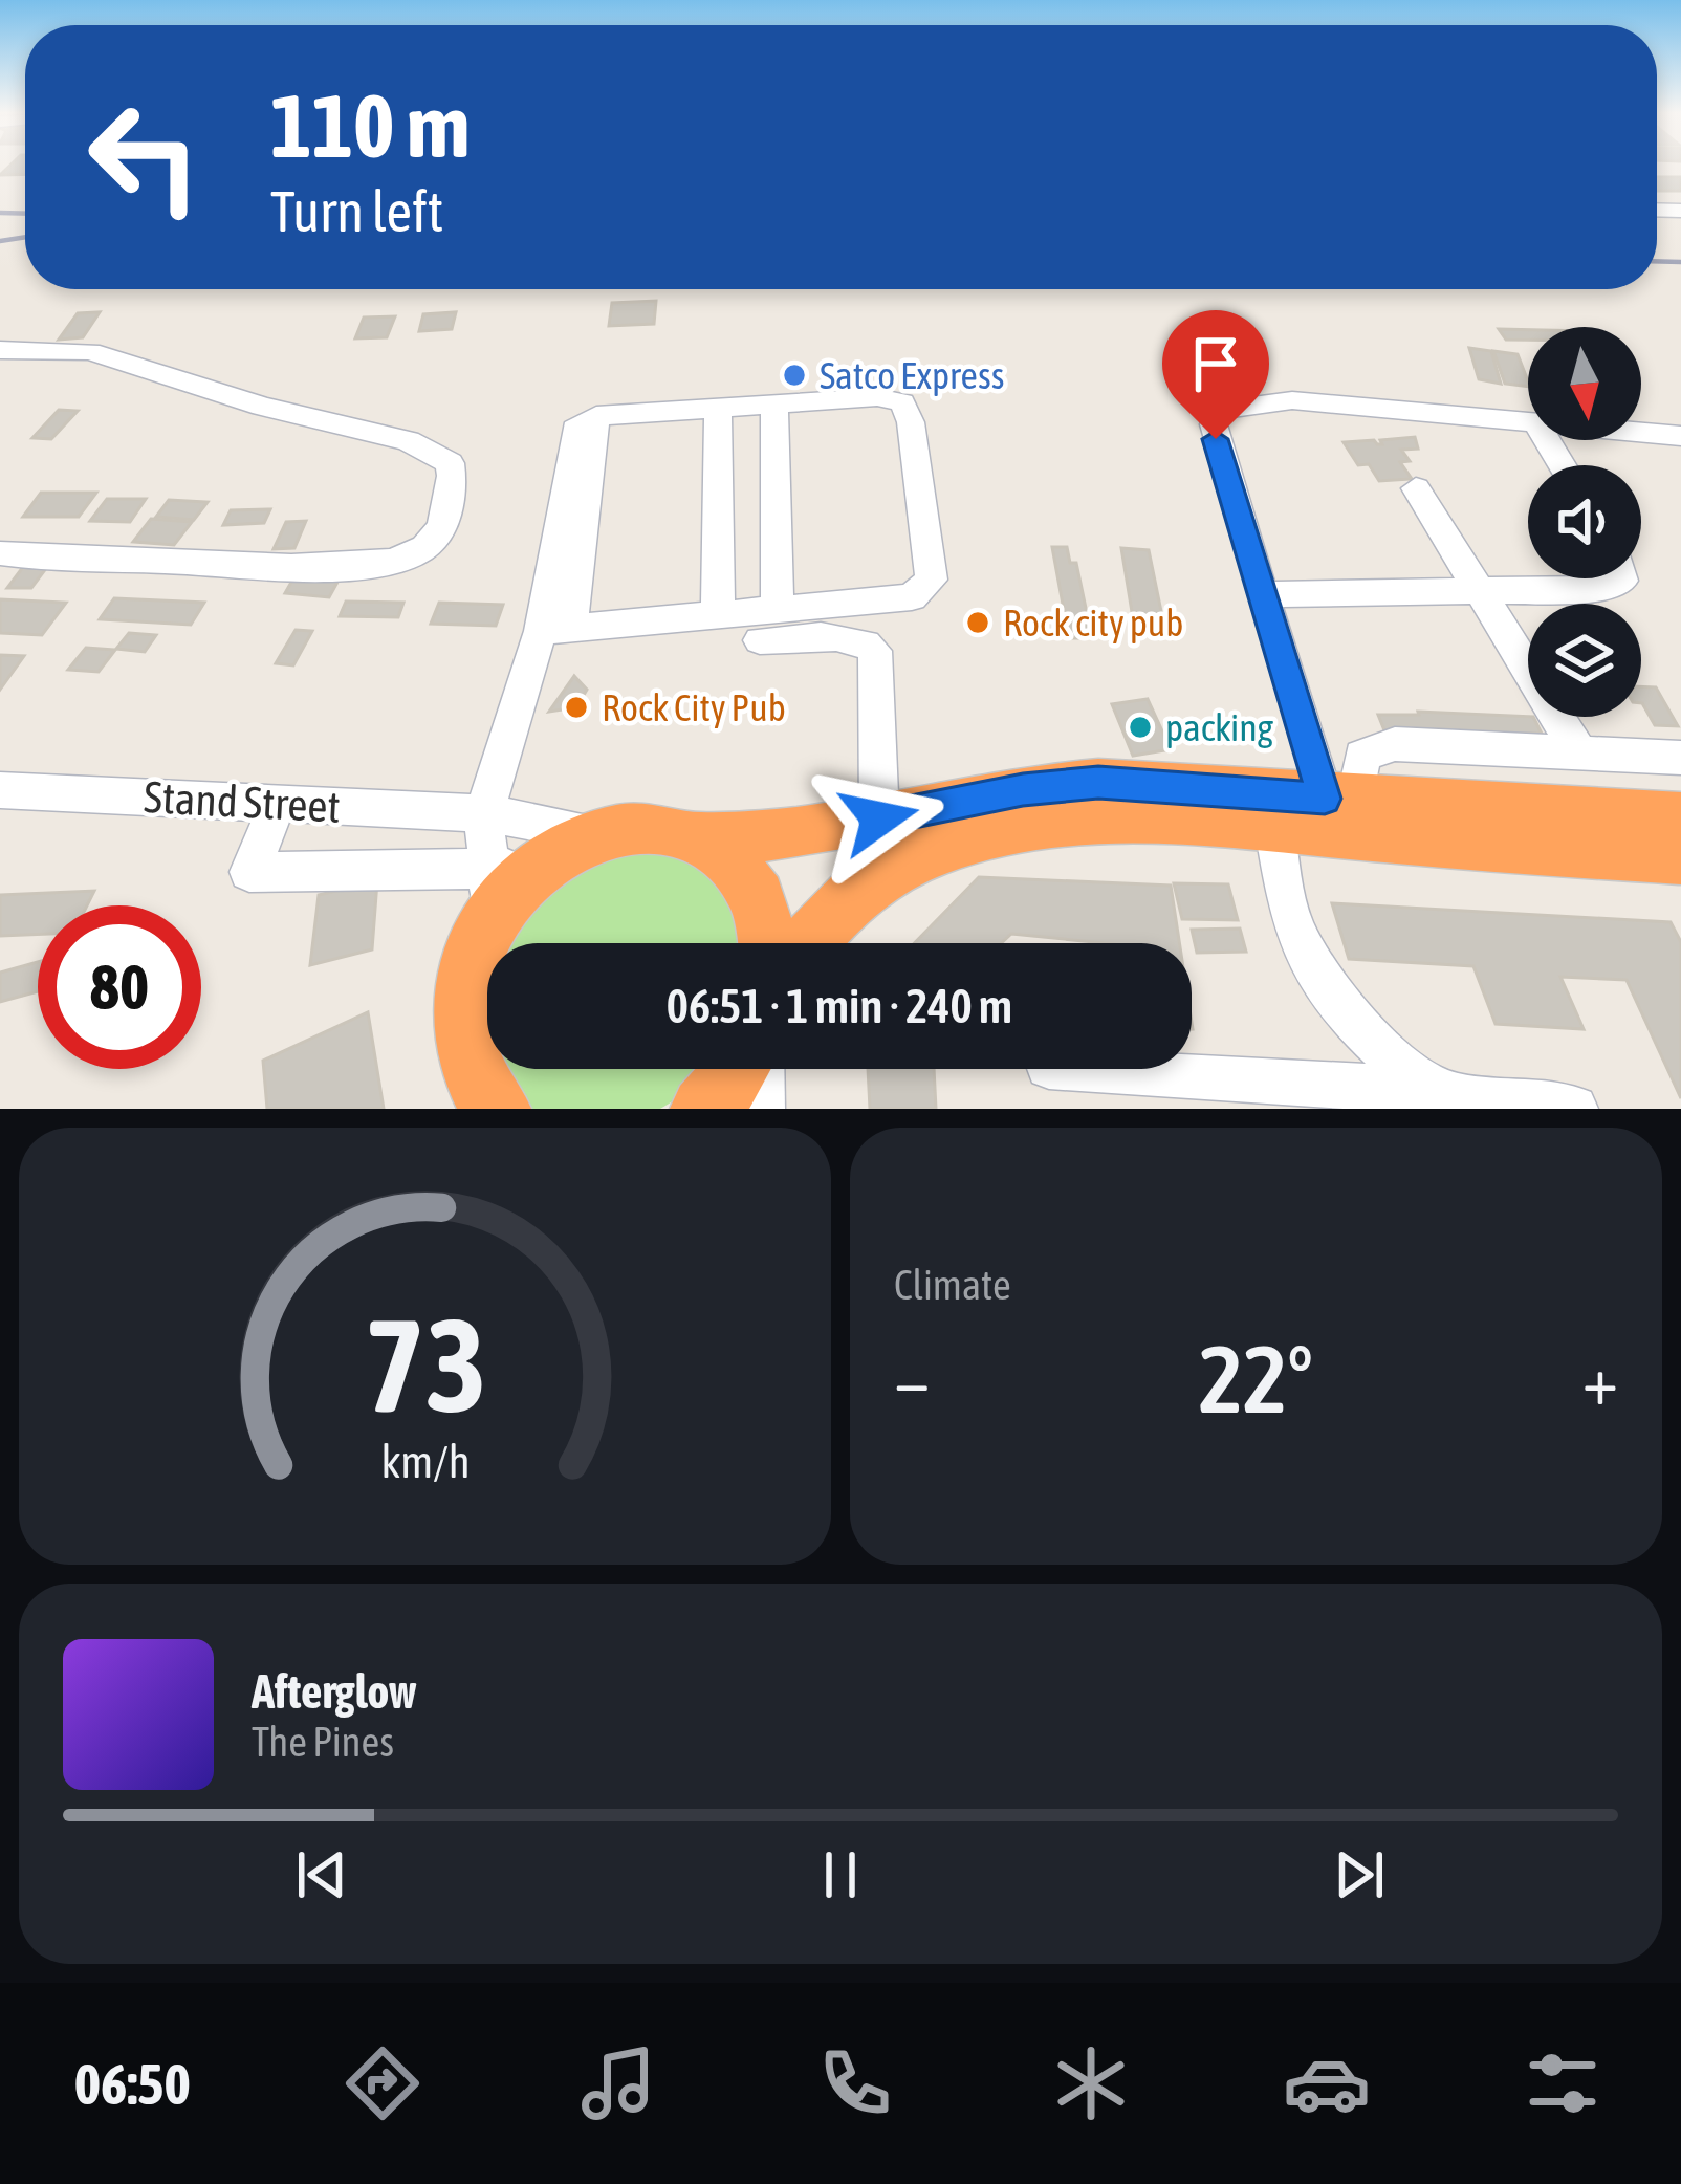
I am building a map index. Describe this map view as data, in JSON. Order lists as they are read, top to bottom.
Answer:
{
  "streets": {
    "street": ["Stand Street"]
  },
  "places": [
    "Satco Express",
    "Rock city pub",
    "Rock City Pub",
    "packing"
  ],
  "north": "bottom",
  "page": {
    "turn": ["110 m", "Turn left"],
    "limit": "80",
    "trip": "06:51 · 1 min · 240 m",
    "tile": "Climate",
    "heat": ["−", "22°", "+"],
    "song": ["Afterglow", "The Pines"],
    "tabs": "06:50",
    "gauge": ["73", "km/h"]
  }
}
